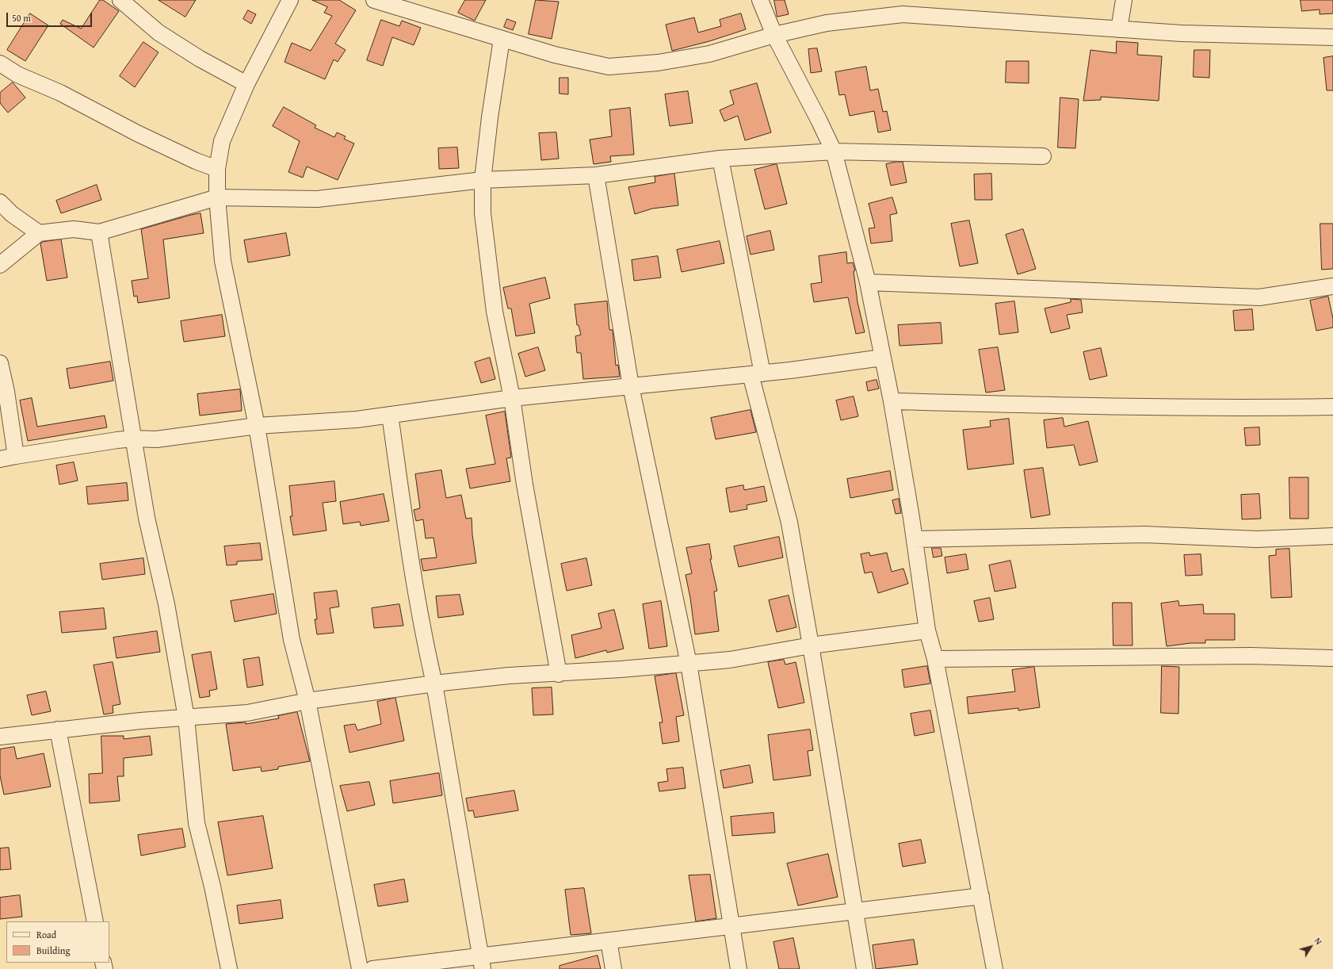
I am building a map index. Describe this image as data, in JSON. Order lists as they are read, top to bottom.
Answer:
{
  "legend": ["Road", "Building"],
  "scale_bar": "50 m",
  "north": "top right"
}
